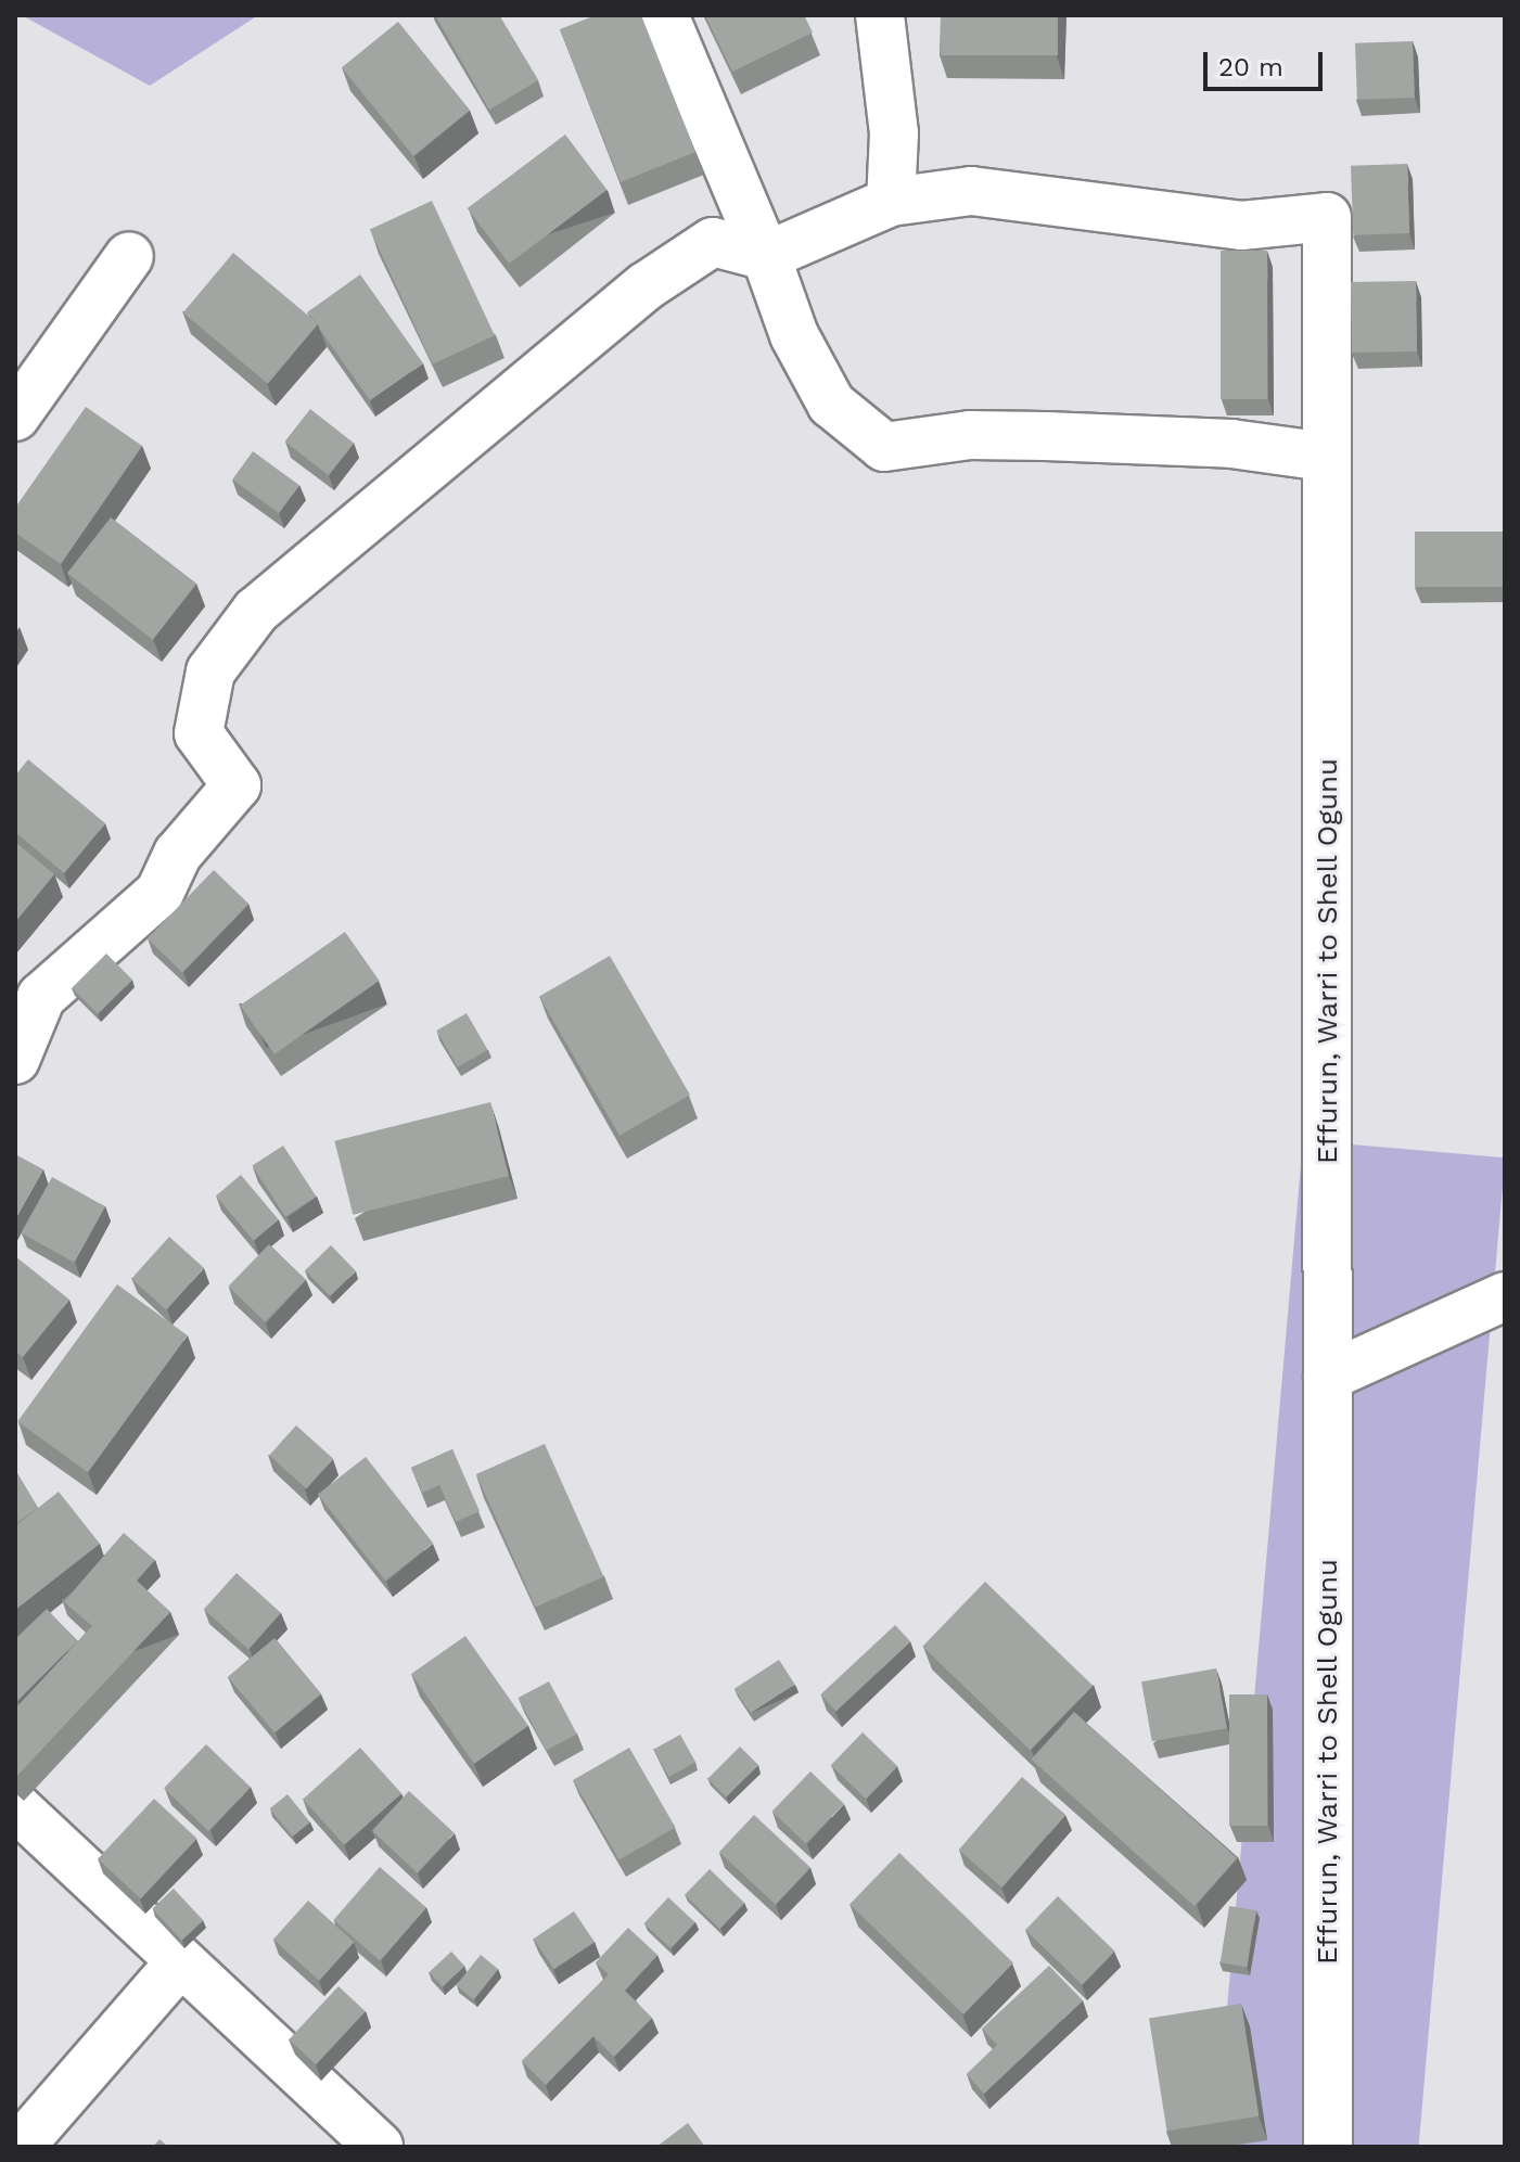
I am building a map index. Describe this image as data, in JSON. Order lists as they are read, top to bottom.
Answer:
{
  "streets": {
    "street": ["Effurun, Warri to Shell Ogunu"]
  },
  "scale_bar": "20 m"
}
